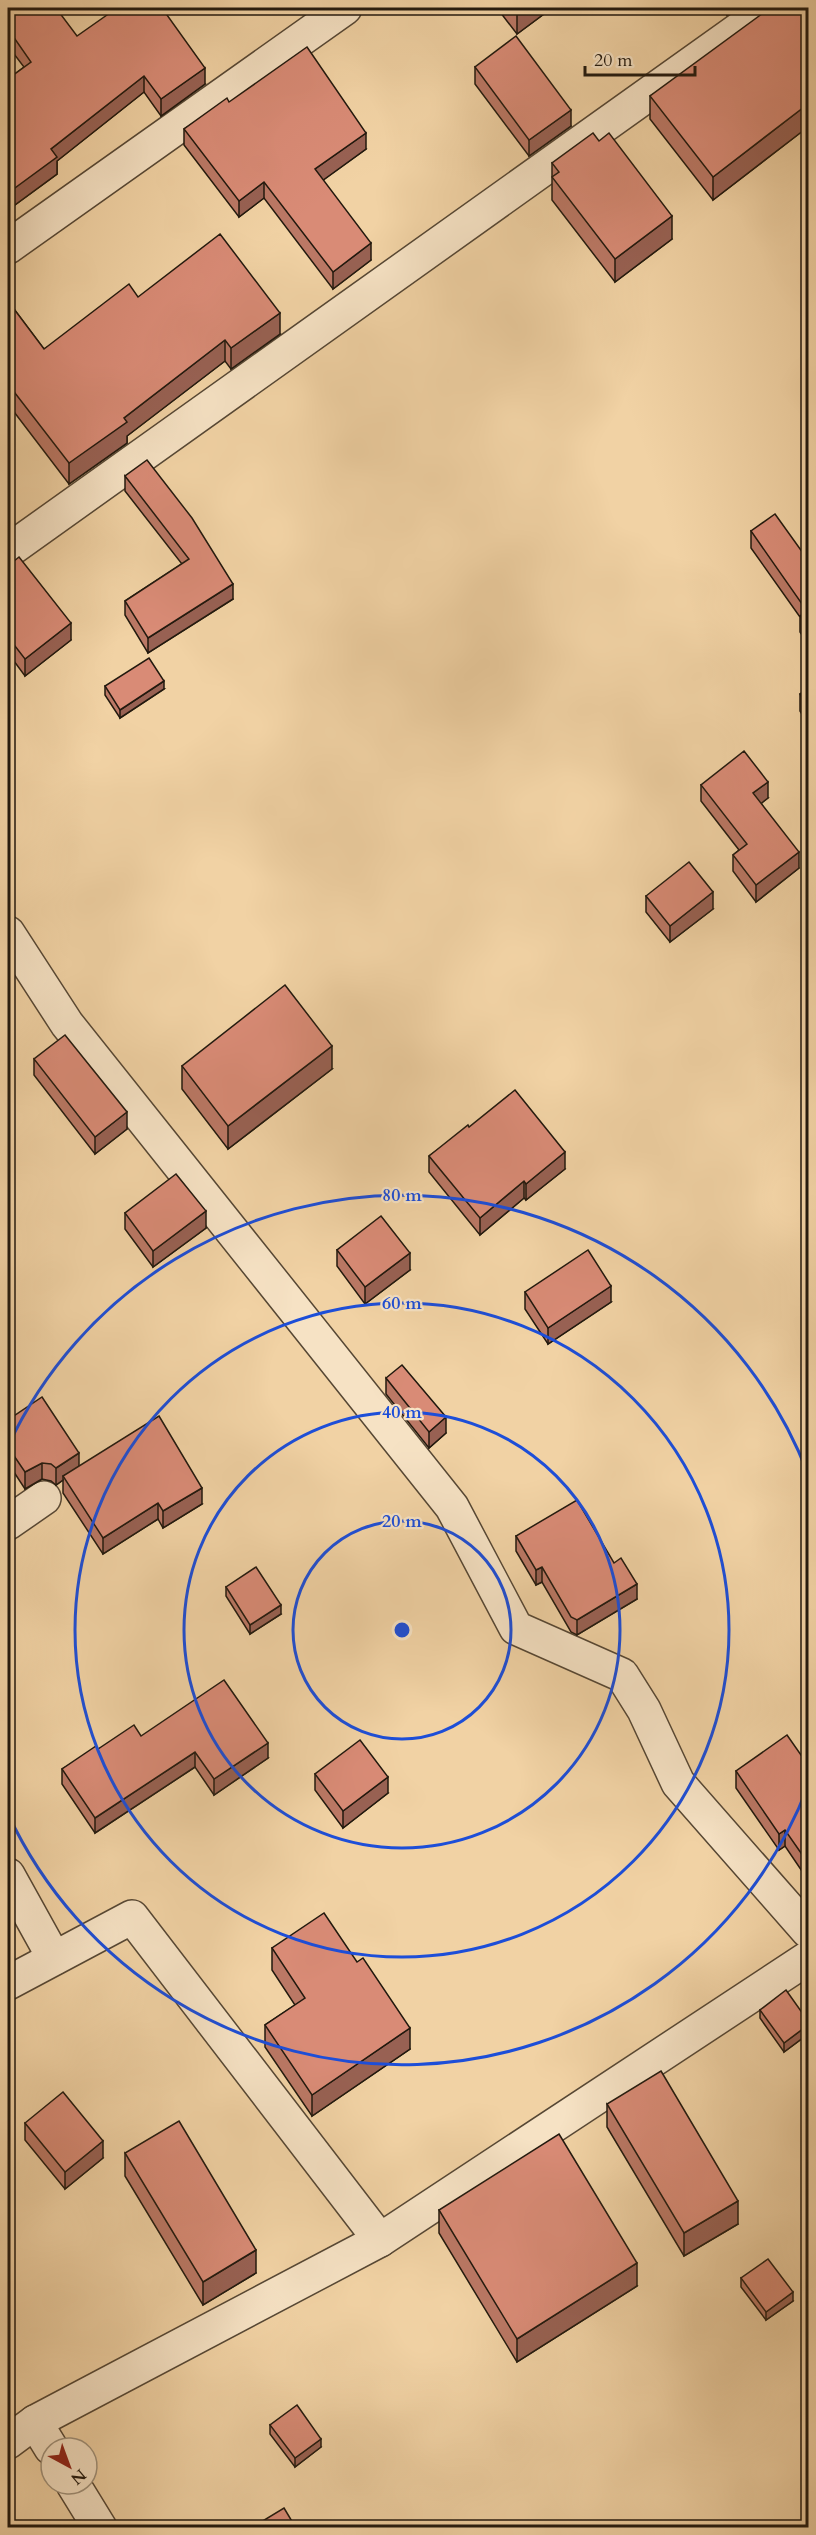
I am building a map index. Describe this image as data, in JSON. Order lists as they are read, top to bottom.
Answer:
{
  "scale_bar": "20 m",
  "north": "bottom right",
  "rings": [
    "80 m",
    "60 m",
    "40 m",
    "20 m"
  ]
}
